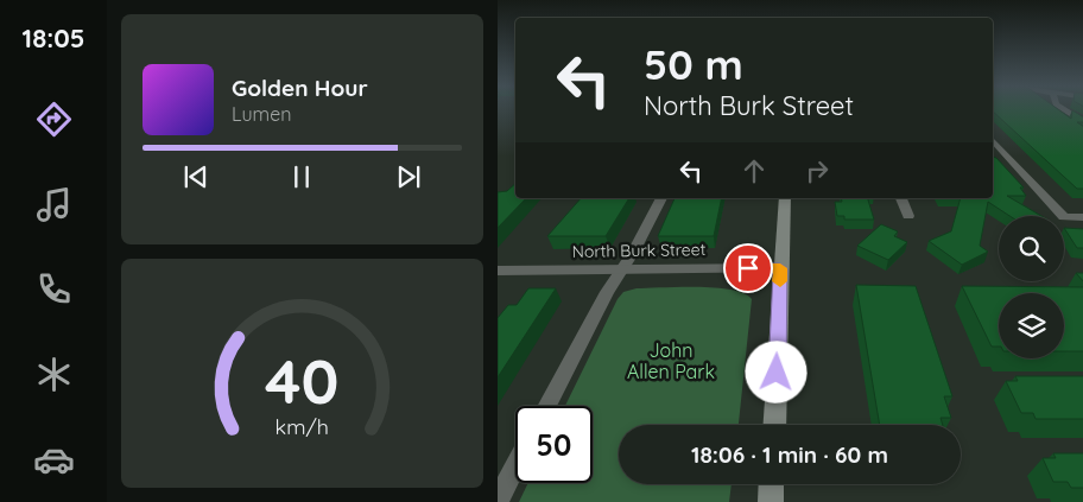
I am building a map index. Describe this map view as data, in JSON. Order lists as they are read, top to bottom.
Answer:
{
  "streets": {
    "street": ["North Burk Street"]
  },
  "parks": ["John Allen Park"],
  "page": {
    "tabs": "18:05",
    "turn": ["50 m", "North Burk Street"],
    "song": ["Golden Hour", "Lumen"],
    "limit": "50",
    "trip": "18:06 · 1 min · 60 m",
    "gauge": ["40", "km/h"]
  }
}
